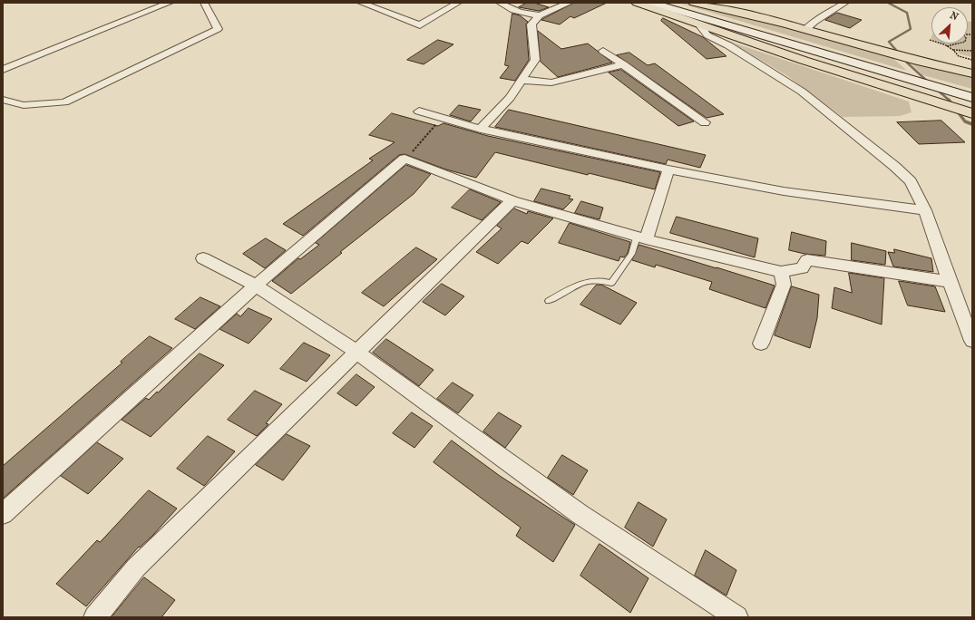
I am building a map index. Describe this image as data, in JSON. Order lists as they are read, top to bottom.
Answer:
{
  "north": "top right"
}
